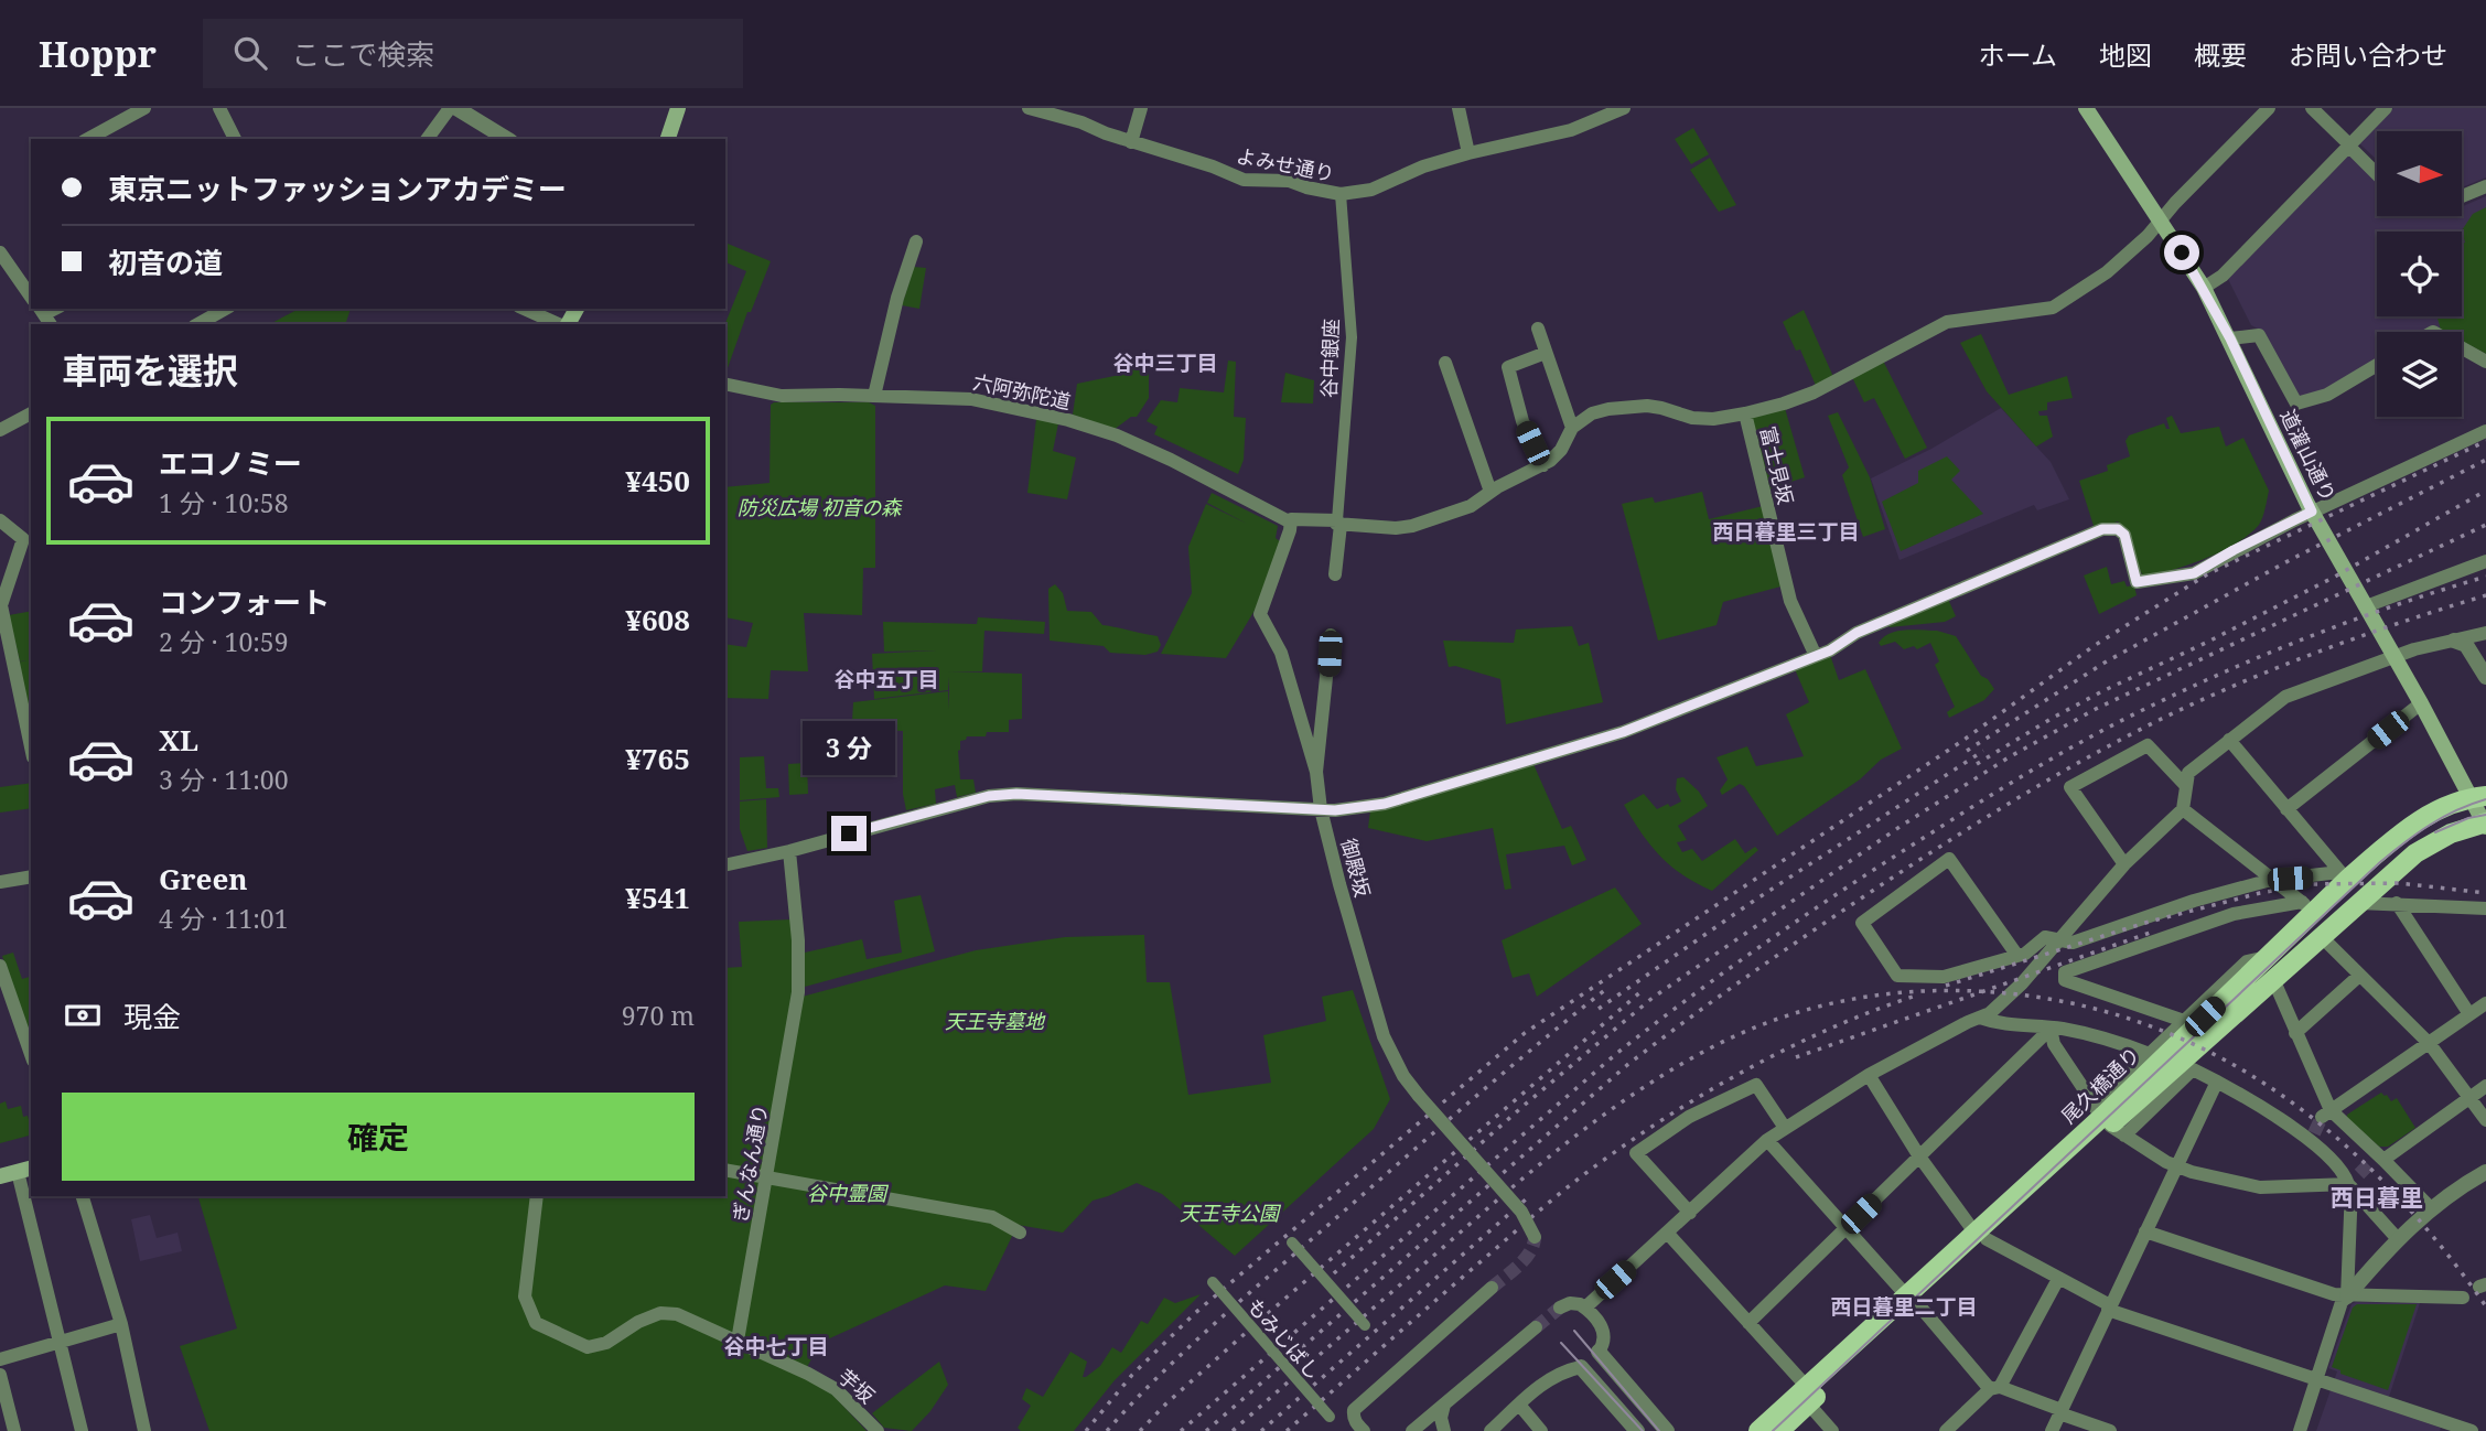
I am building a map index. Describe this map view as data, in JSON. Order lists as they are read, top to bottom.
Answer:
{
  "streets": {
    "main road": ["道灌山通り", "尾久橋通り"],
    "street": [
      "よみせ通り",
      "谷中銀座",
      "六阿弥陀道",
      "富士見坂",
      "御殿坂",
      "ぎんなん通り",
      "もみじばし",
      "芋坂"
    ]
  },
  "crossings": [
    ["よみせ通り", "谷中銀座"],
    ["道灌山通り", "尾久橋通り"],
    ["ぎんなん通り", "芋坂"]
  ],
  "districts": [
    "谷中三丁目",
    "西日暮里三丁目",
    "谷中五丁目",
    "西日暮里",
    "西日暮里二丁目",
    "谷中七丁目"
  ],
  "parks": [
    "防災広場 初音の森",
    "天王寺墓地",
    "谷中霊園",
    "天王寺公園"
  ],
  "north": "right",
  "page": {
    "header": "Hoppr",
    "search": "ここで検索",
    "nav": [
      "ホーム",
      "地図",
      "概要",
      "お問い合わせ"
    ],
    "banner": ["東京ニットファッションアカデミー", "初音の道"],
    "heading": "車両を選択",
    "list": [
      {
        "name": "エコノミー",
        "note": "1 分 · 10:58",
        "value": "¥450"
      },
      {
        "name": "コンフォート",
        "note": "2 分 · 10:59",
        "value": "¥608"
      },
      {
        "name": "XL",
        "note": "3 分 · 11:00",
        "value": "¥765"
      },
      {
        "name": "Green",
        "note": "4 分 · 11:01",
        "value": "¥541"
      }
    ],
    "bubble": "3 分",
    "pay": ["現金", "970 m"],
    "buttons": "確定"
  }
}
